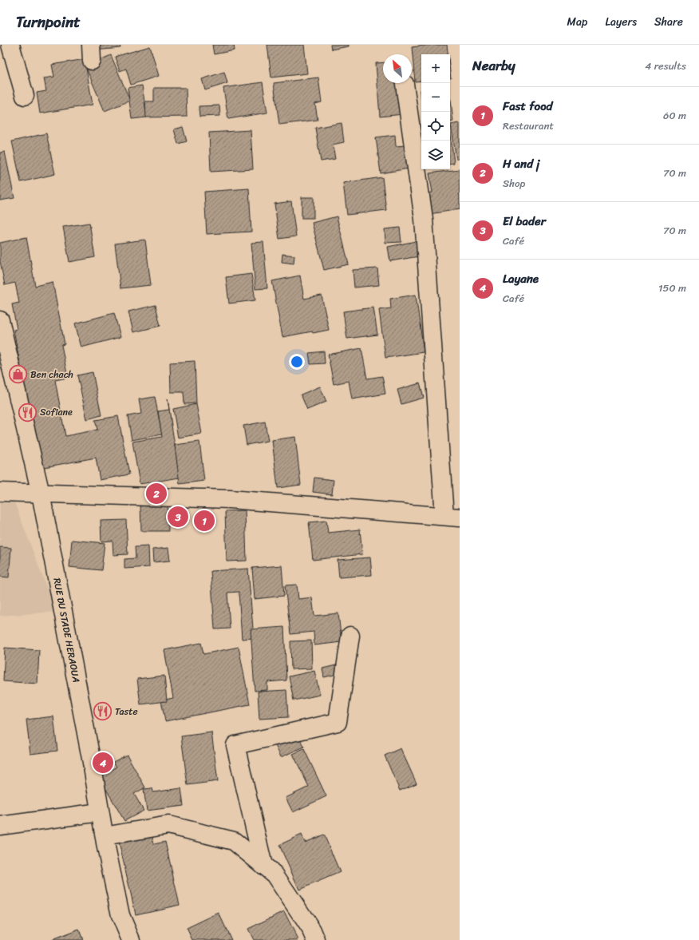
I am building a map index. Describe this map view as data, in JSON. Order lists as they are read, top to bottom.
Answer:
{
  "streets": {
    "street": ["RUE DU STADE HERAOUA"]
  },
  "places": {
    "shop": ["Ben chach"],
    "restaurant": ["Sofiane", "Taste"]
  },
  "north": "top left",
  "page": {
    "header": "Turnpoint",
    "nav": ["Map", "Layers", "Share"],
    "heading": ["Nearby", "4 results"],
    "map_buttons": ["+", "−"],
    "list": [
      {
        "mark": "1",
        "name": "Fast food",
        "note": "Restaurant",
        "value": "60 m"
      },
      {
        "mark": "2",
        "name": "H and j",
        "note": "Shop",
        "value": "70 m"
      },
      {
        "mark": "3",
        "name": "El bader",
        "note": "Café",
        "value": "70 m"
      },
      {
        "mark": "4",
        "name": "Layane",
        "note": "Café",
        "value": "150 m"
      }
    ],
    "pins": [
      "2",
      "3",
      "1",
      "4"
    ]
  }
}
